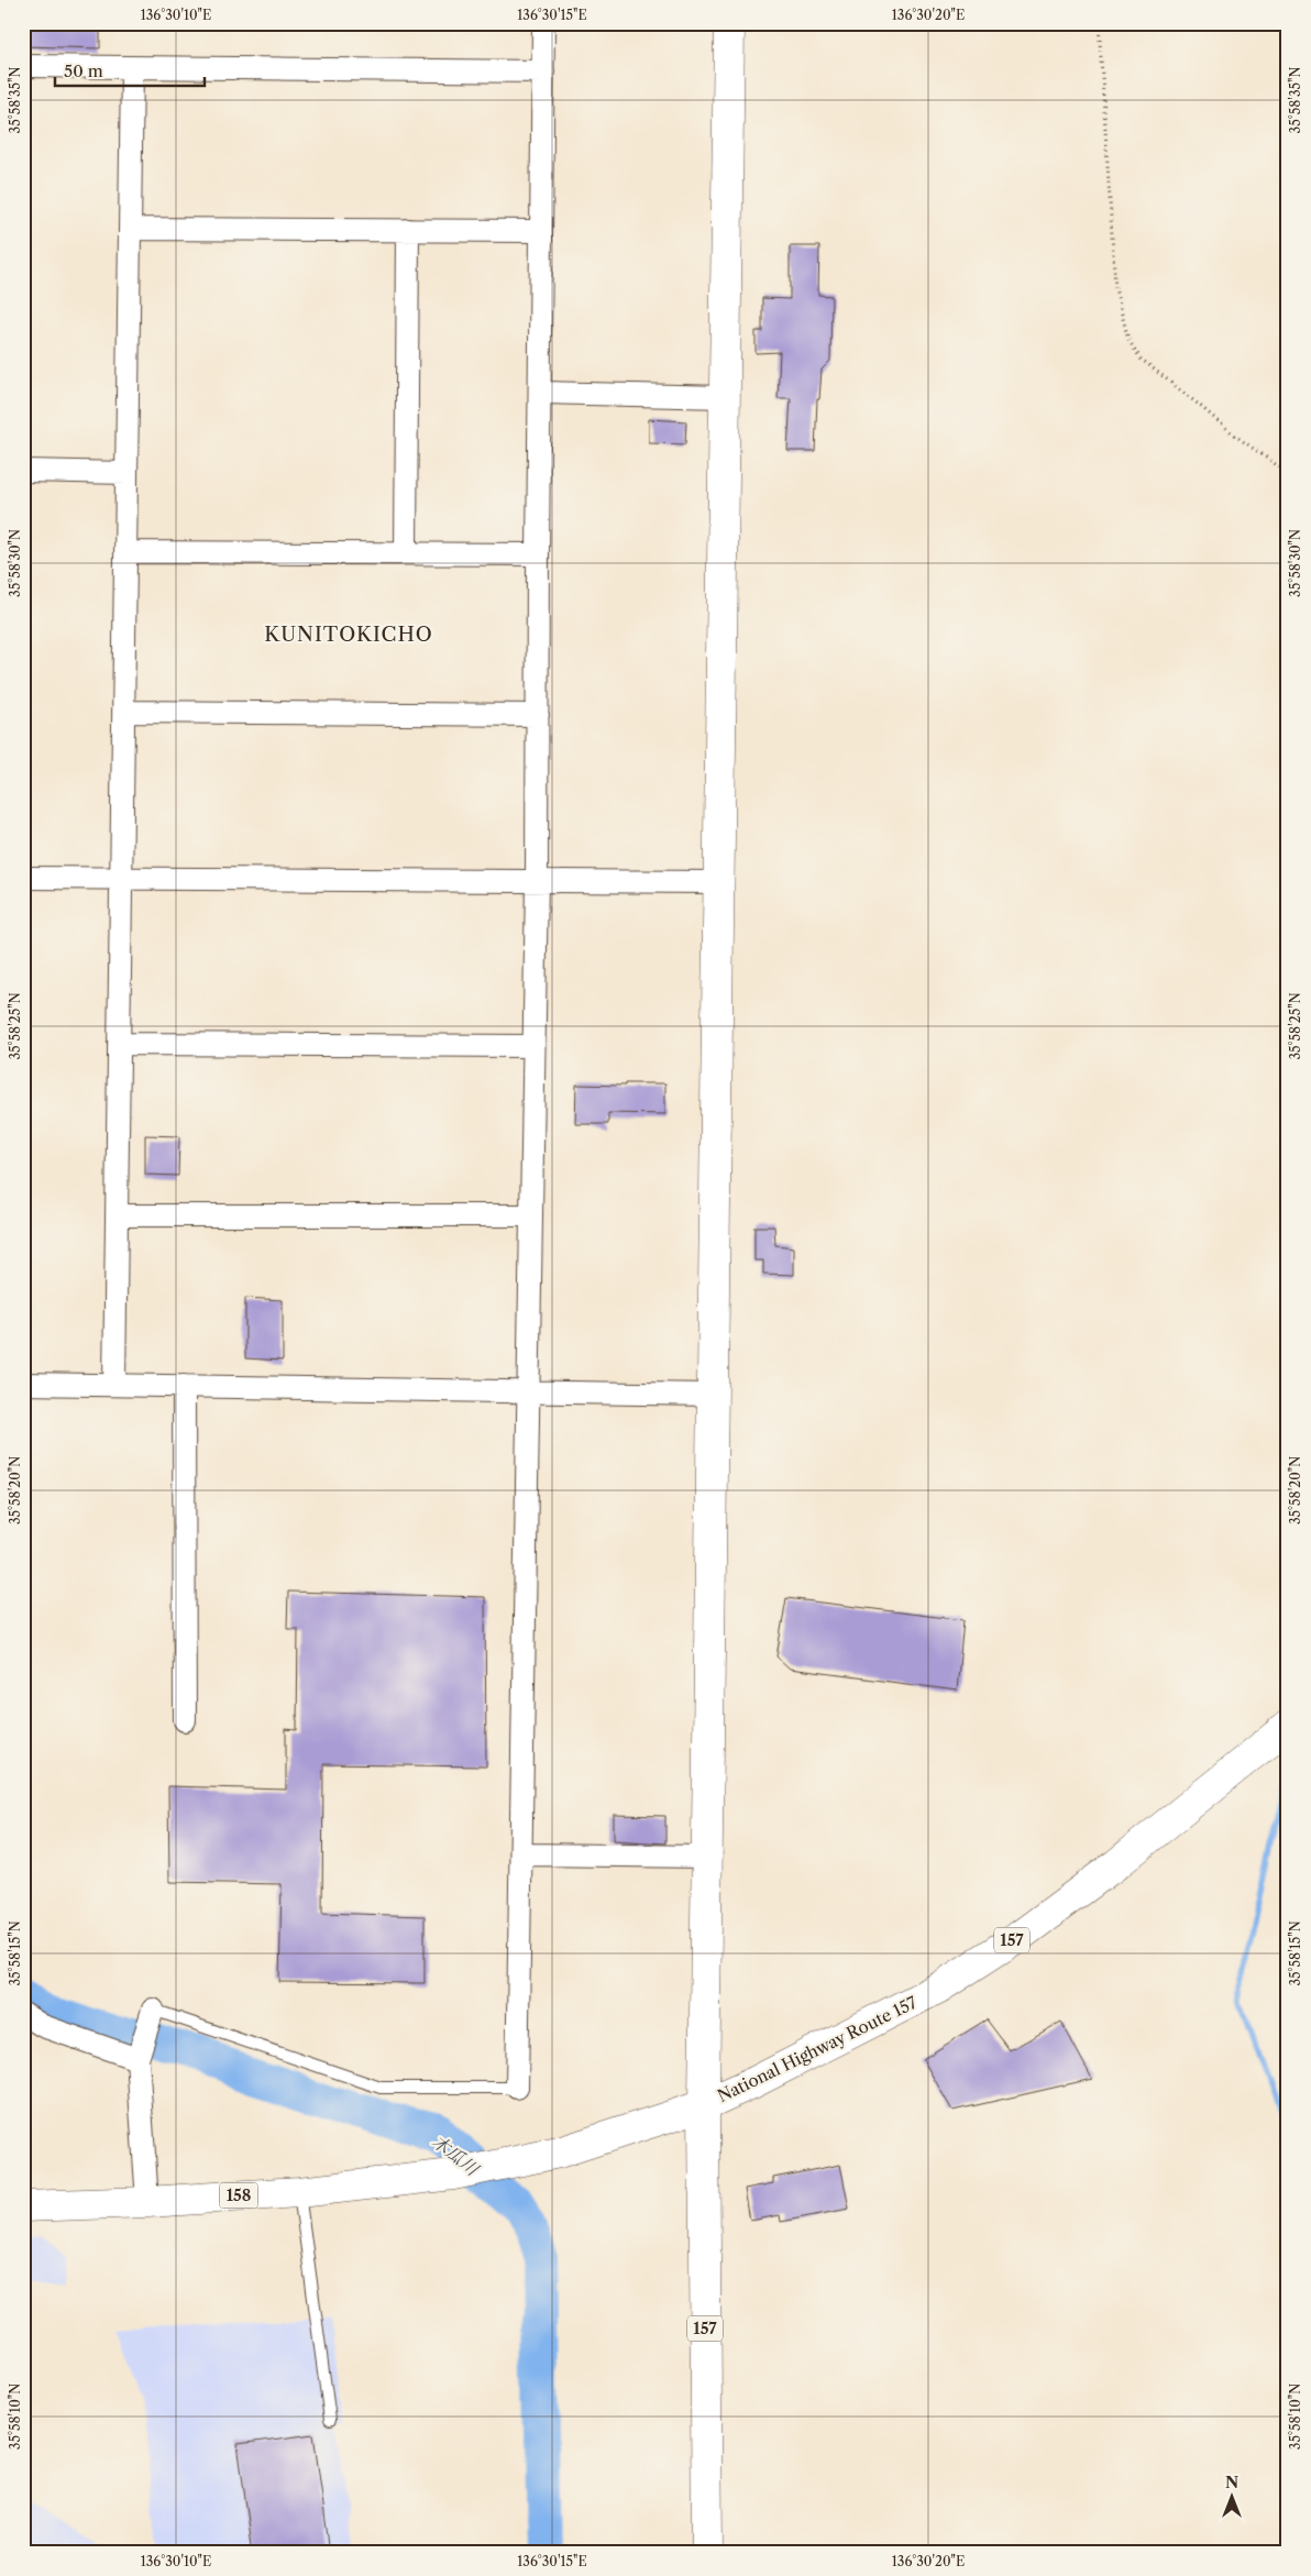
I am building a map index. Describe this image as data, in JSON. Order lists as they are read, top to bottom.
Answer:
{
  "streets": {
    "main road": ["157", "National Highway Route 157", "158"]
  },
  "crossings": [
    ["National Highway Route 157", "158"]
  ],
  "districts": ["KUNITOKICHO"],
  "water": ["木瓜川"],
  "scale_bar": "50 m",
  "north": "top",
  "coordinates": [
    "136°30'10\"E",
    "136°30'15\"E",
    "136°30'20\"E",
    "35°58'35\"N",
    "35°58'30\"N",
    "35°58'25\"N",
    "35°58'20\"N",
    "35°58'15\"N",
    "35°58'10\"N"
  ]
}
